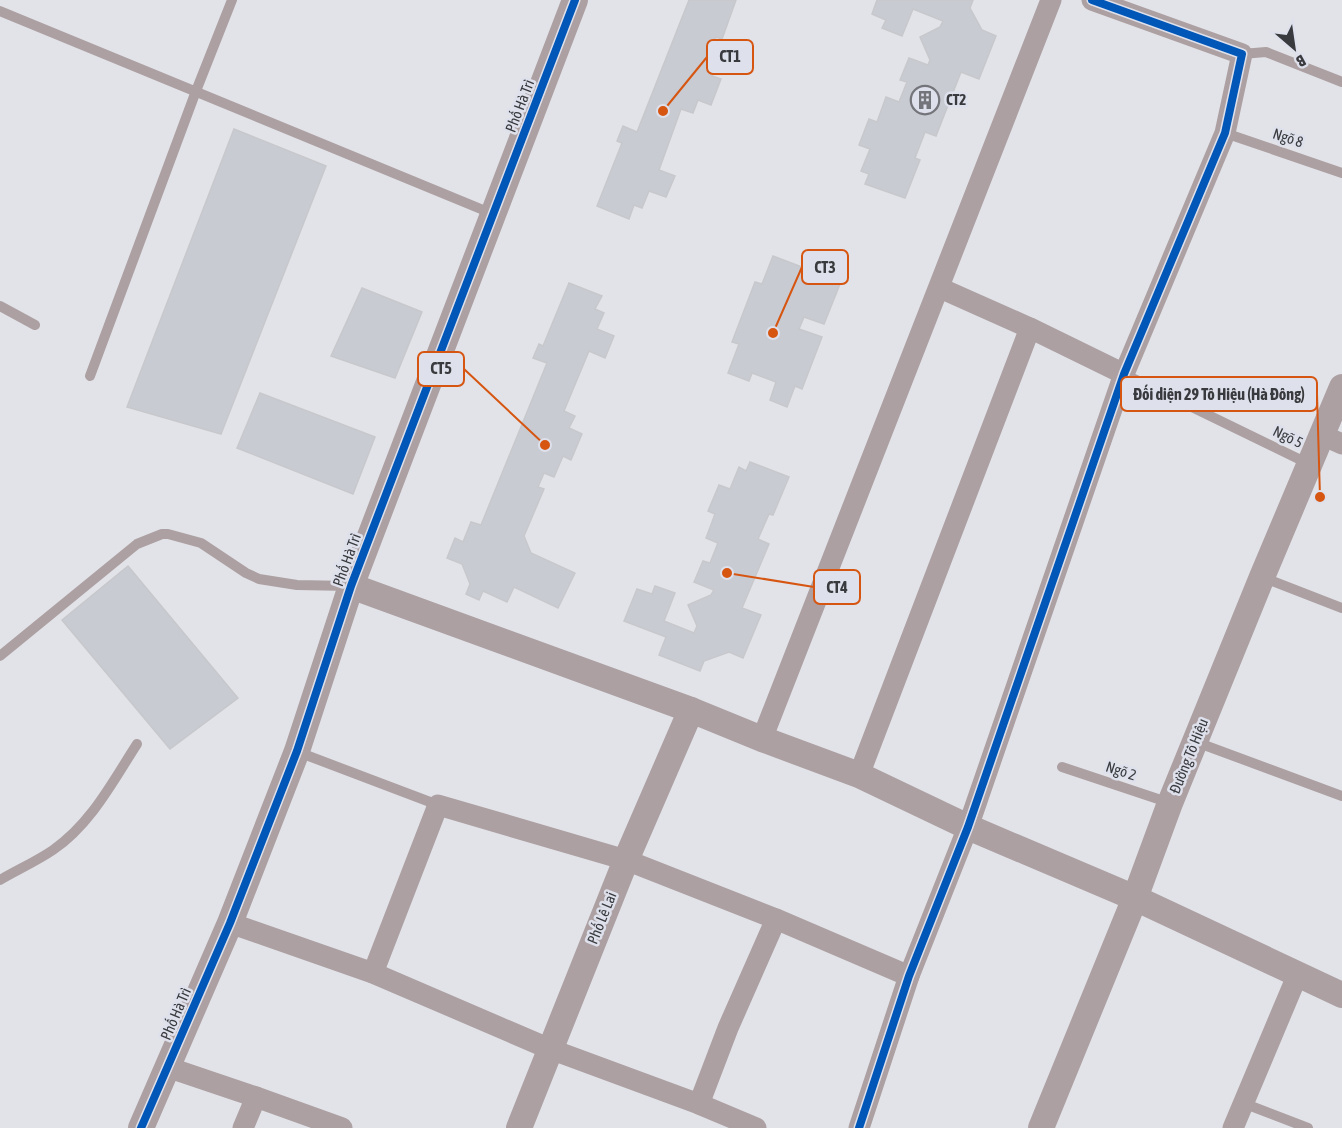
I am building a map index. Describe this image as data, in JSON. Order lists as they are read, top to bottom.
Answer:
{
  "streets": {
    "street": ["Phố Hà Trì", "Đường Tô Hiệu", "Phố Lê Lai"],
    "lane": ["Ngõ 8", "Ngõ 5", "Ngõ 2"]
  },
  "crossings": [
    ["Ngõ 5", "Đường Tô Hiệu"],
    ["Đường Tô Hiệu", "Ngõ 2"]
  ],
  "places": {
    "building": ["CT2"],
    "other": [
      "CT1",
      "CT3",
      "CT5",
      "Đối diện 29 Tô Hiệu (Hà Đông)",
      "CT4"
    ]
  },
  "north": "bottom right"
}
